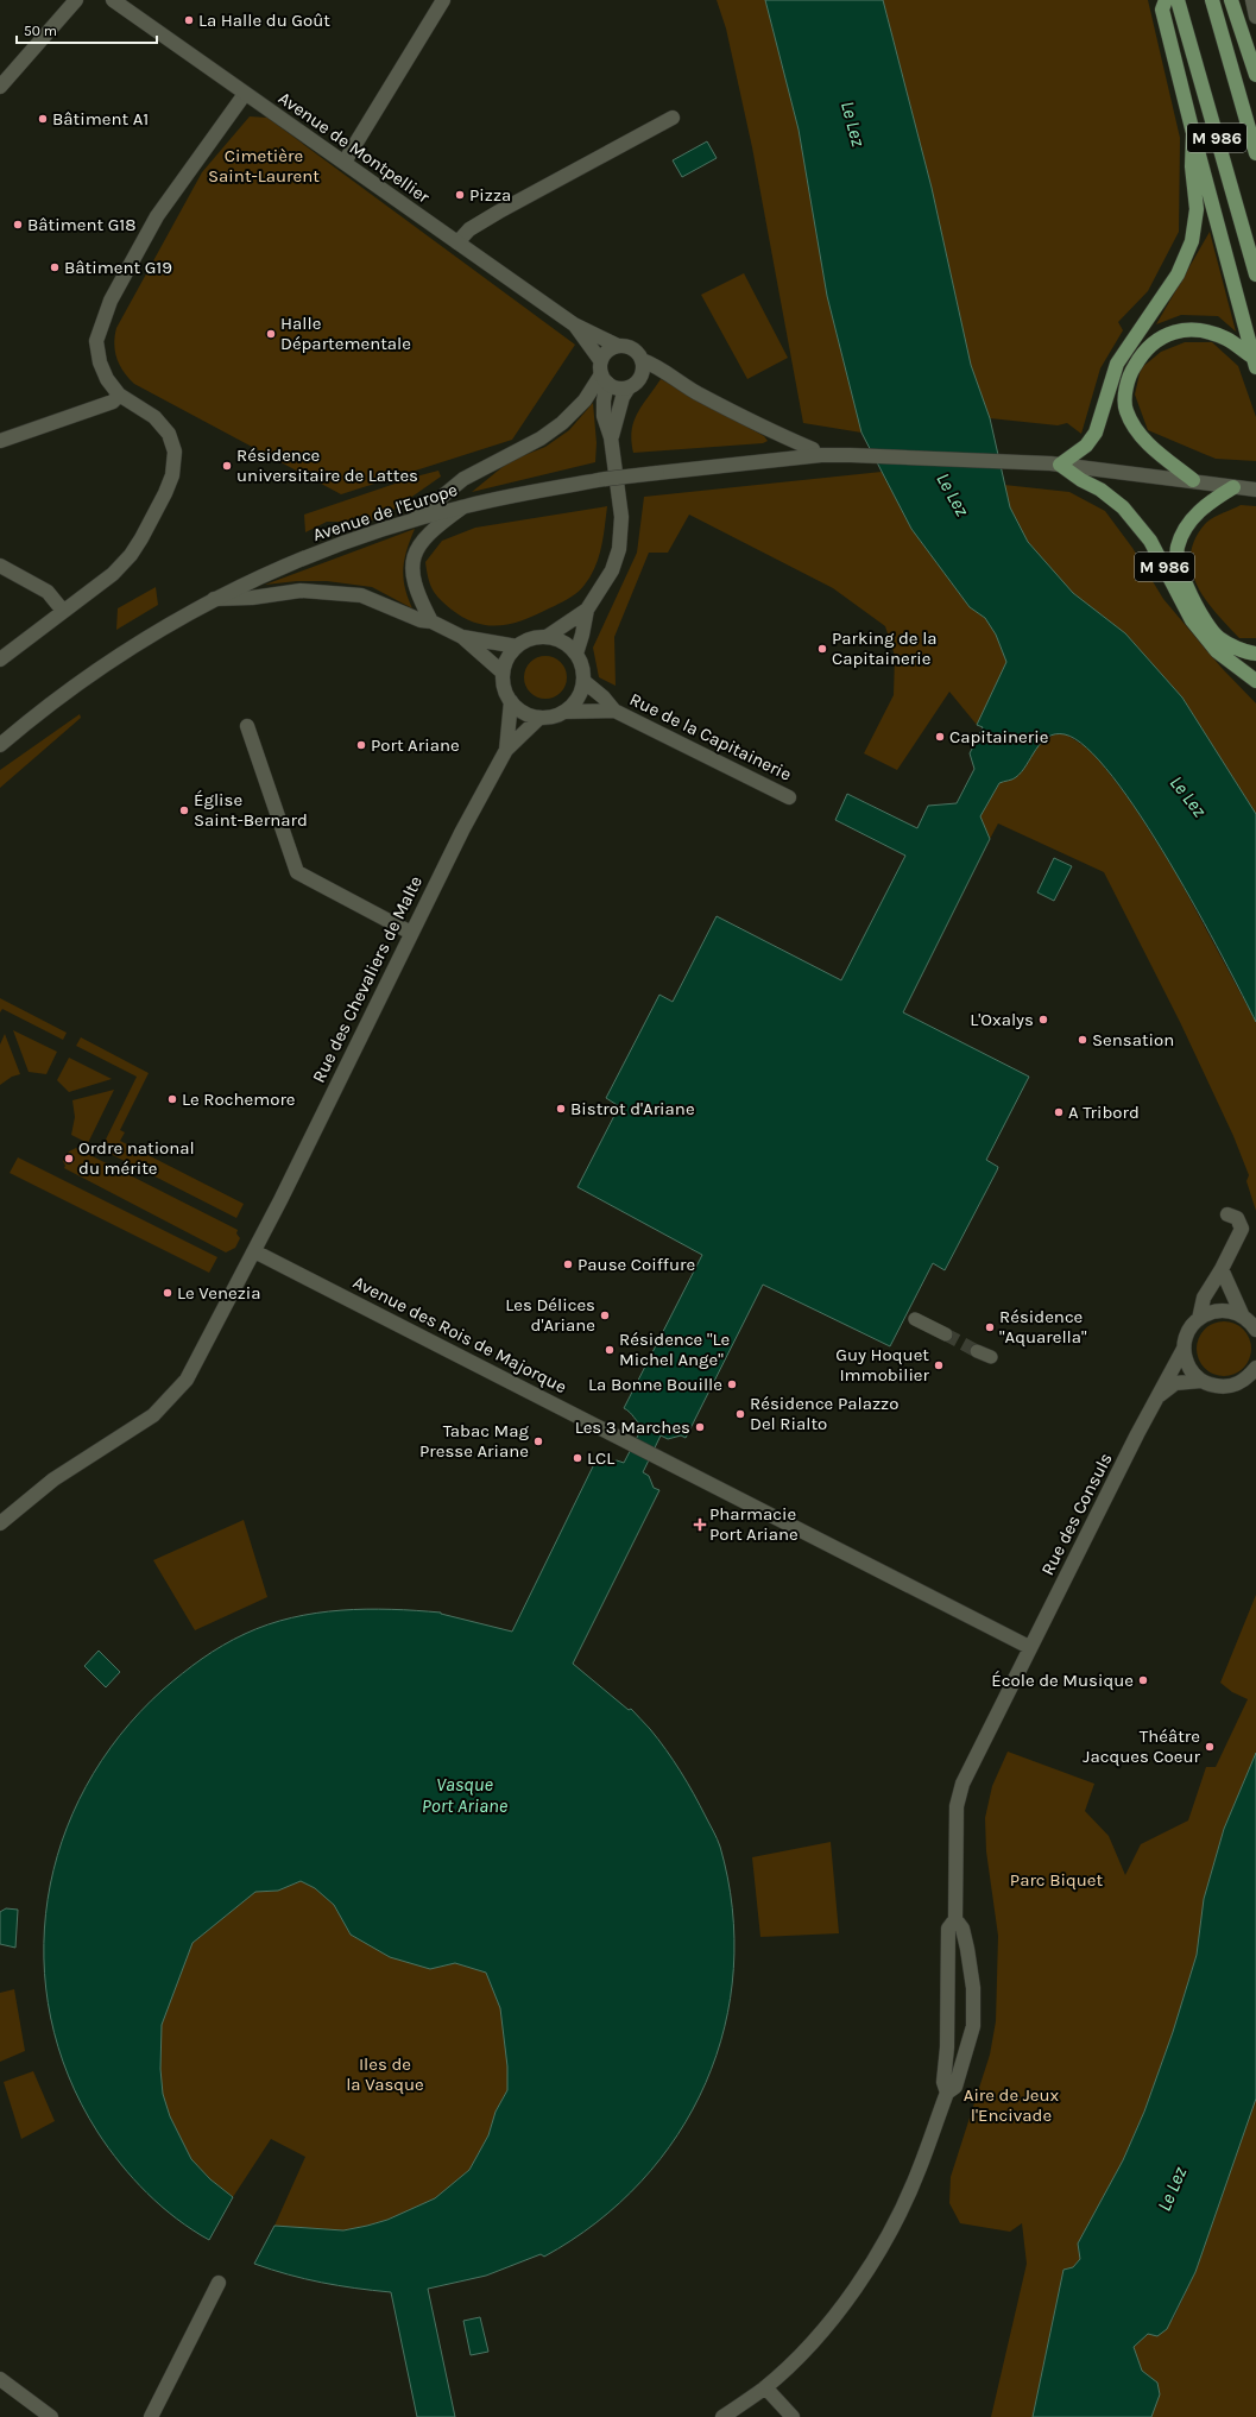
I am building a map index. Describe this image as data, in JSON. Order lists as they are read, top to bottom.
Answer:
{
  "streets": {
    "main road": ["M 986"],
    "street": [
      "Avenue de Montpellier",
      "Avenue de l'Europe",
      "Rue de la Capitainerie",
      "Rue des Chevaliers de Malte",
      "Avenue des Rois de Majorque",
      "Rue des Consuls"
    ]
  },
  "crossings": [
    ["Rue des Chevaliers de Malte", "Avenue des Rois de Majorque"],
    ["Avenue des Rois de Majorque", "Rue des Consuls"]
  ],
  "water": ["Le Lez", "Vasque Port Ariane"],
  "parks": [
    "Cimetière Saint-Laurent",
    "Parc Biquet",
    "Iles de la Vasque",
    "Aire de Jeux l'Encivade"
  ],
  "places": {
    "other": [
      "La Halle du Goût",
      "Bâtiment A1",
      "Pizza",
      "Bâtiment G18",
      "Bâtiment G19",
      "Halle Départementale",
      "Résidence universitaire de Lattes",
      "Parking de la Capitainerie",
      "Capitainerie",
      "Port Ariane",
      "Église Saint-Bernard",
      "L'Oxalys",
      "Sensation",
      "Le Rochemore",
      "Bistrot d'Ariane",
      "A Tribord",
      "Ordre national du mérite",
      "Pause Coiffure",
      "Le Venezia",
      "Les Délices d'Ariane",
      "Résidence \"Aquarella\"",
      "Résidence \"Le Michel Ange\"",
      "Guy Hoquet Immobilier",
      "La Bonne Bouille",
      "Résidence Palazzo Del Rialto",
      "Les 3 Marches",
      "Tabac Mag Presse Ariane",
      "LCL",
      "École de Musique",
      "Théâtre Jacques Coeur"
    ],
    "health": ["Pharmacie Port Ariane"]
  },
  "scale_bar": "50 m"
}
